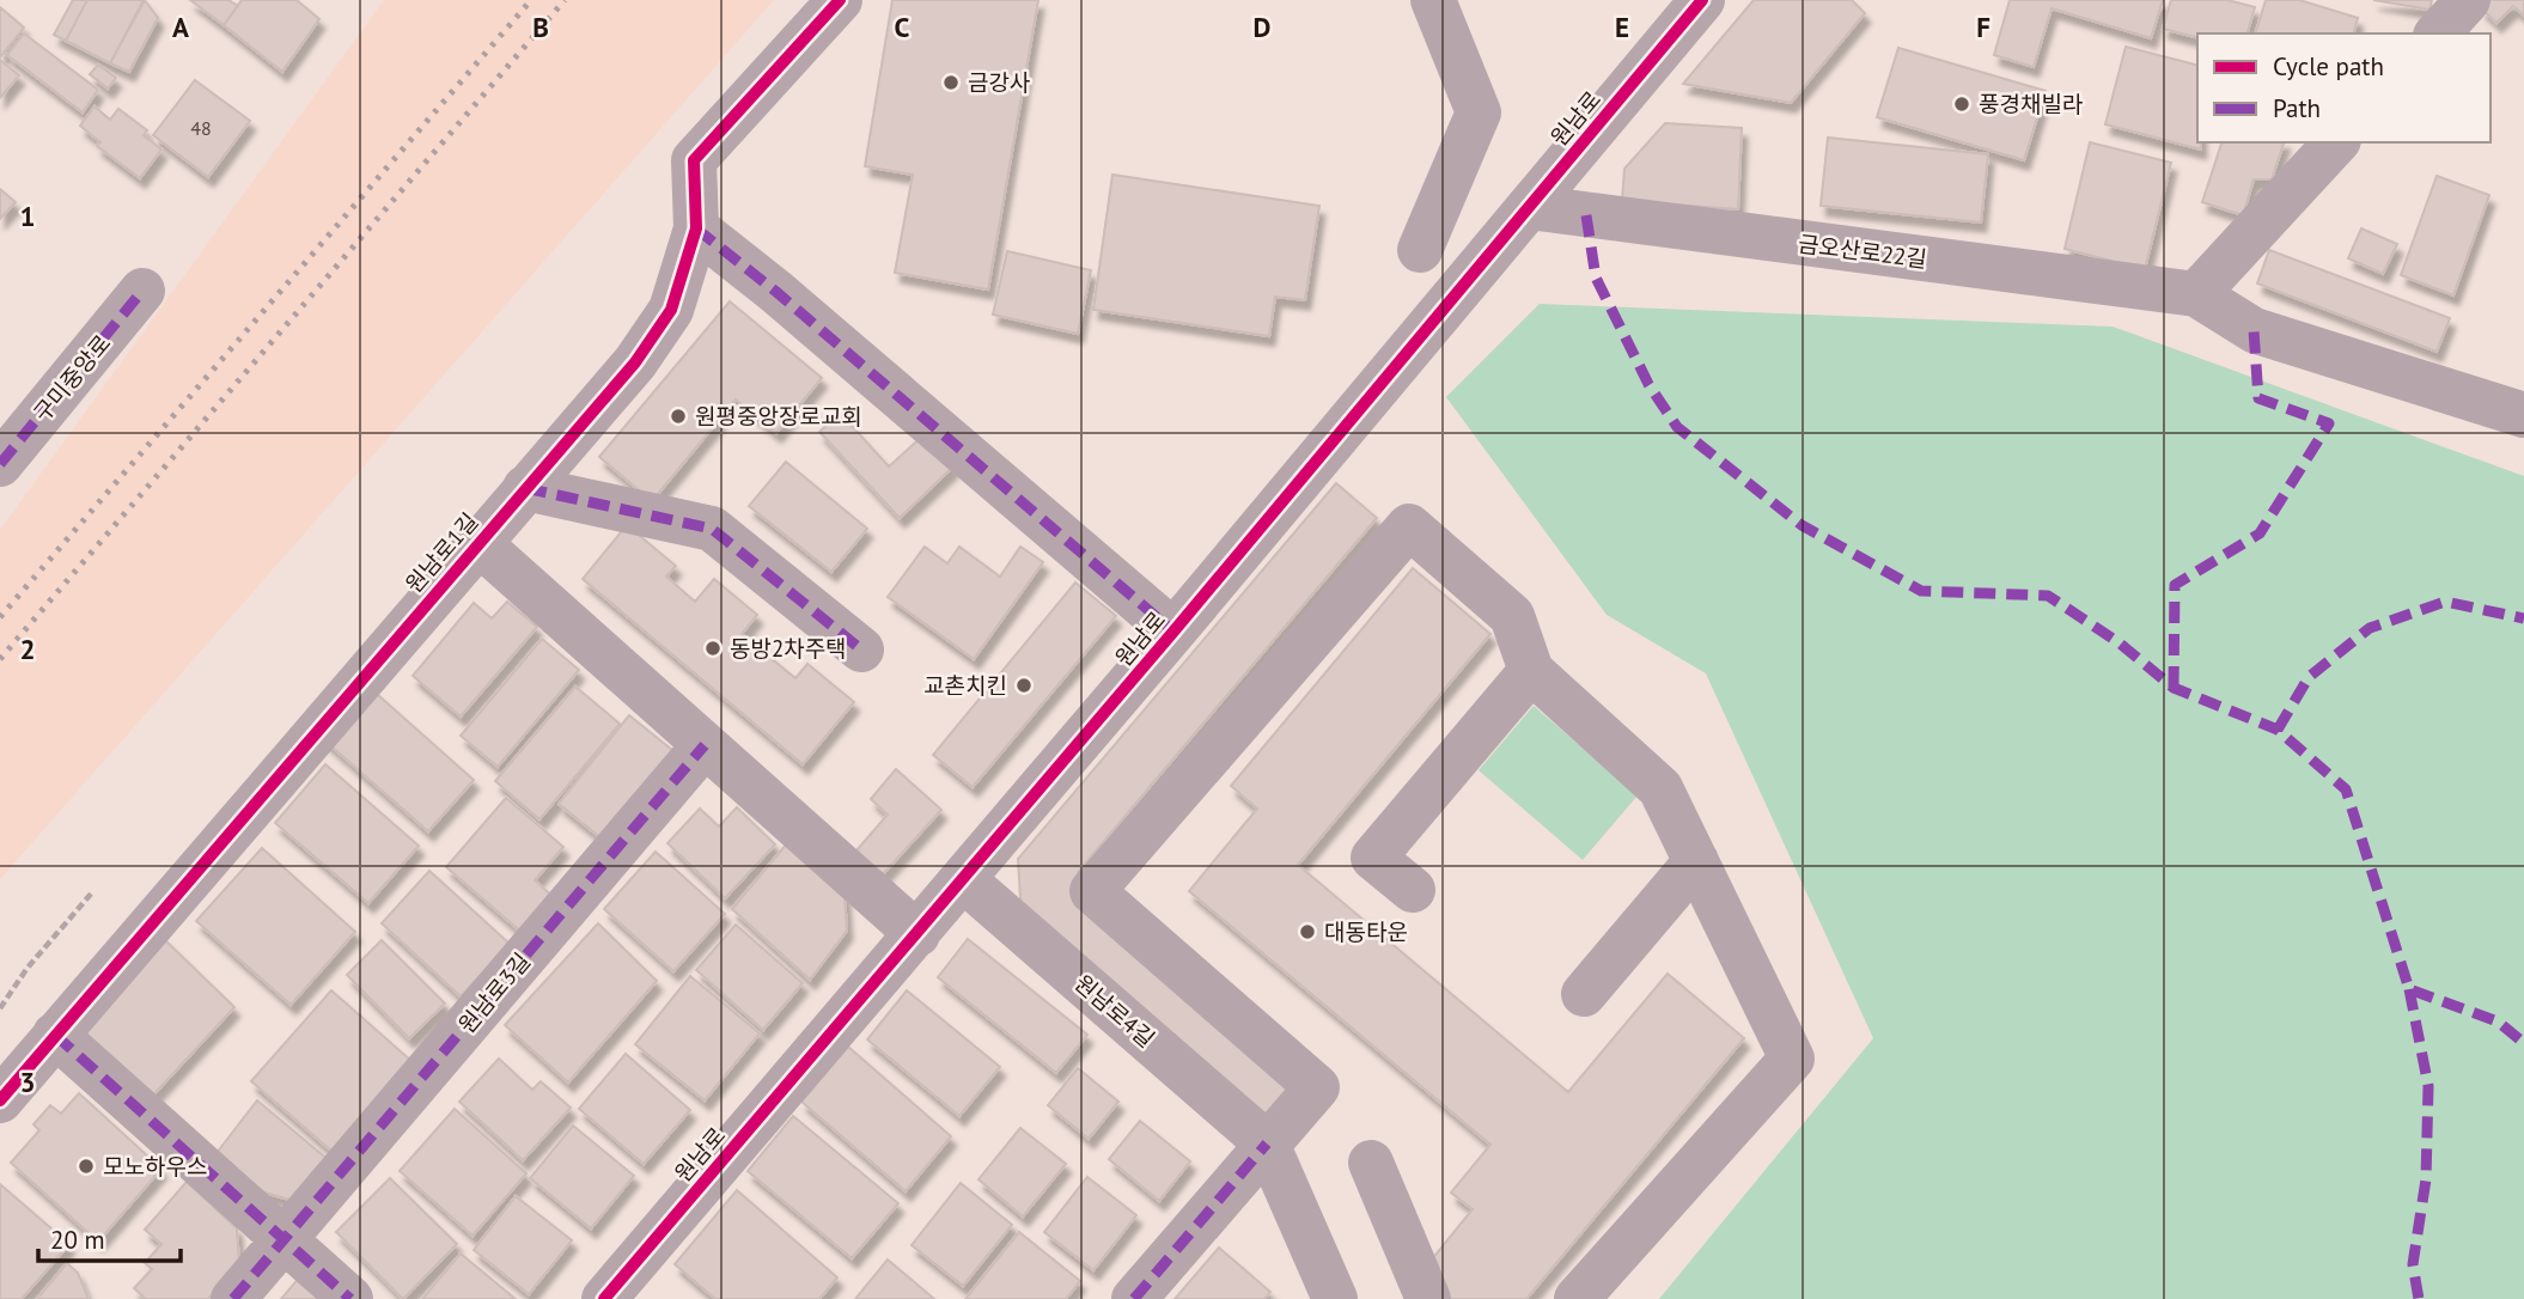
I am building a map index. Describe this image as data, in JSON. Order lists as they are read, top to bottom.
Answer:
{
  "streets": {
    "street": [
      "원남로",
      "금오산로22길",
      "구미중앙로",
      "원남로1길",
      "원남로3길",
      "원남로4길"
    ]
  },
  "crossings": [
    ["원남로", "금오산로22길"],
    ["원남로", "원남로4길"]
  ],
  "places": [
    "금강사",
    "풍경채빌라",
    "원평중앙장로교회",
    "동방2차주택",
    "교촌치킨",
    "대동타운",
    "모노하우스"
  ],
  "house_numbers": ["48"],
  "legend": ["Cycle path", "Path"],
  "scale_bar": "20 m",
  "grid": {
    "columns": [
      "A",
      "B",
      "C",
      "D",
      "E",
      "F"
    ],
    "rows": ["1", "2", "3"]
  }
}
